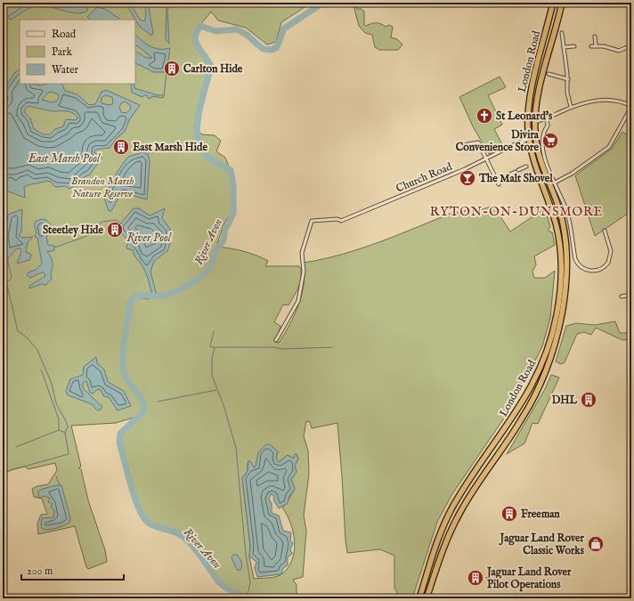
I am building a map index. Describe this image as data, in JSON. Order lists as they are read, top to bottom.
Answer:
{
  "streets": {
    "highway": ["London Road"],
    "street": ["Church Road"]
  },
  "crossings": [
    ["London Road", "Church Road"]
  ],
  "districts": ["RYTON-ON-DUNSMORE"],
  "water": ["East Marsh Pool", "River Pool", "River Avon"],
  "parks": ["Brandon Marsh Nature Reserve"],
  "places": {
    "building": [
      "Carlton Hide",
      "East Marsh Hide",
      "Steetley Hide",
      "DHL",
      "Freeman",
      "Jaguar Land Rover Pilot Operations"
    ],
    "church": ["St Leonard's"],
    "supermarket": ["Divira Convenience Store"],
    "bar": ["The Malt Shovel"],
    "shop": ["Jaguar Land Rover Classic Works"]
  },
  "legend": ["Road", "Park", "Water"],
  "scale_bar": "200 m"
}
